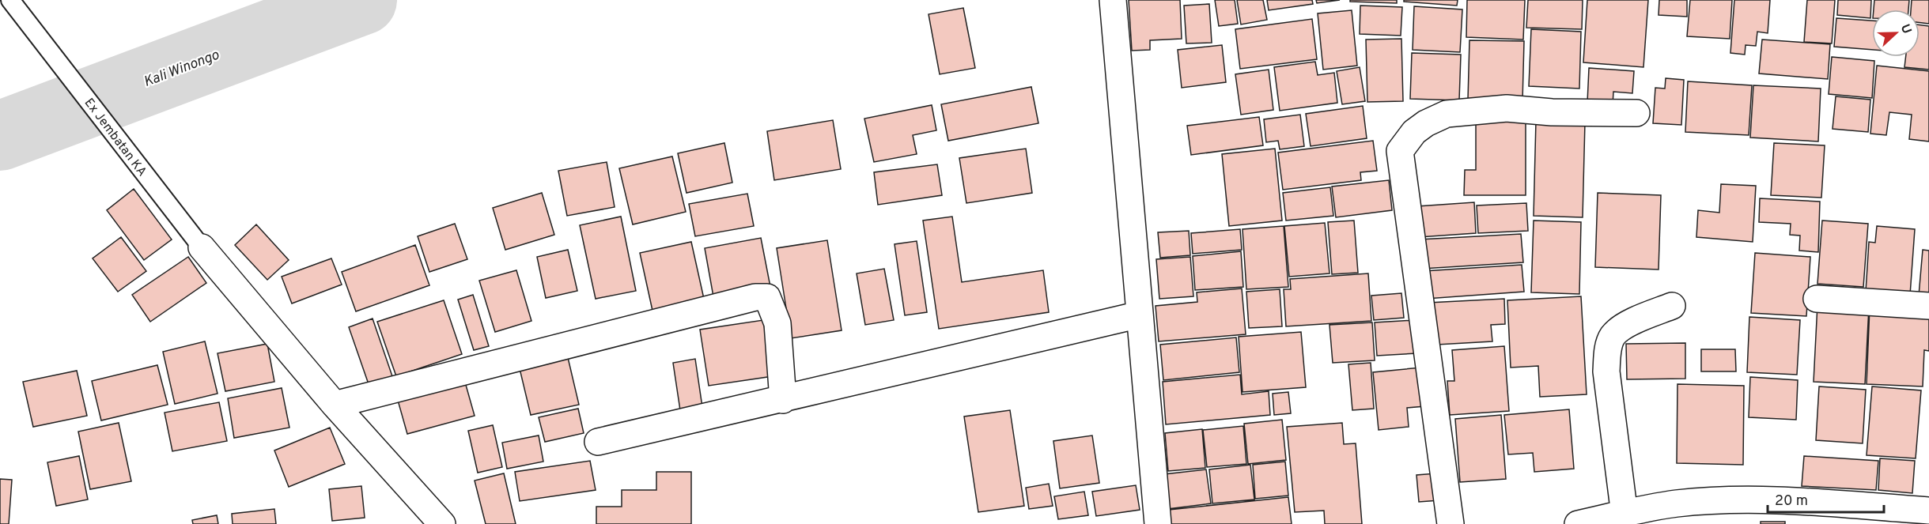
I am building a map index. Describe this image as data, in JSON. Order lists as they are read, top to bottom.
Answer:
{
  "streets": {
    "lane": ["Ex Jembatan KA"]
  },
  "water": ["Kali Winongo"],
  "scale_bar": "20 m",
  "north": "right"
}
